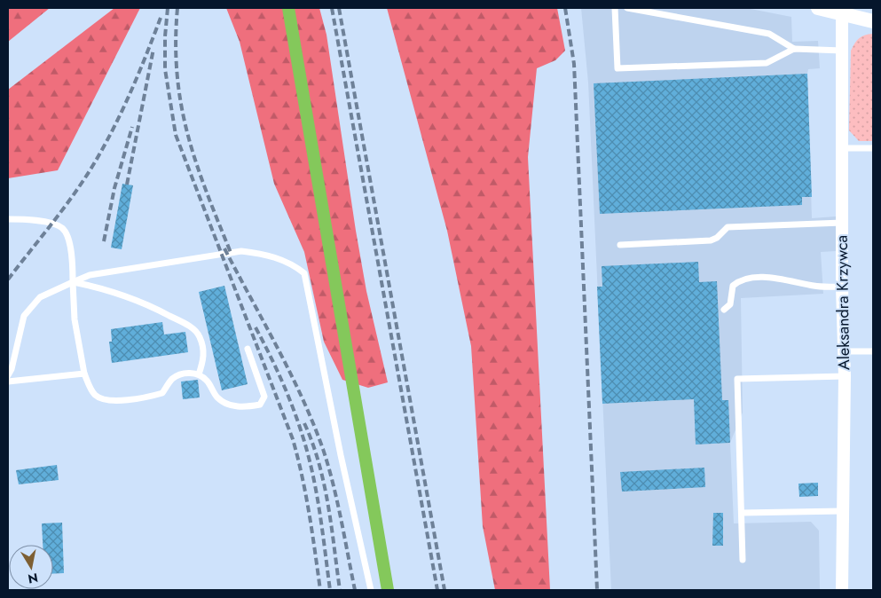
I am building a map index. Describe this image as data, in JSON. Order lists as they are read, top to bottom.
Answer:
{
  "streets": {
    "street": ["Aleksandra Krzywca"]
  },
  "north": "bottom"
}
